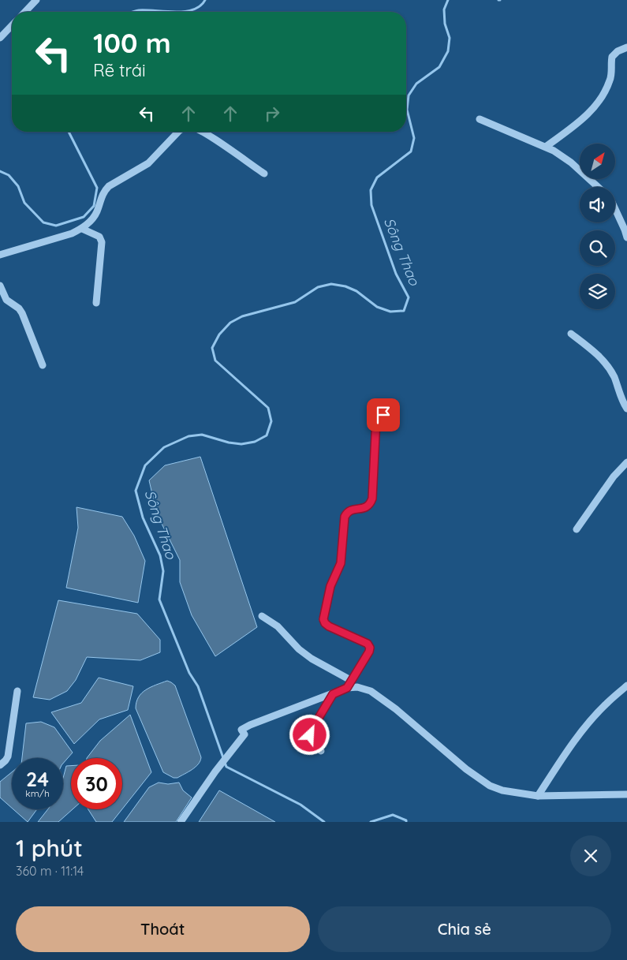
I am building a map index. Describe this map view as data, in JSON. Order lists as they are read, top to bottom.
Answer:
{
  "water": ["Sông Thao"],
  "north": "top right",
  "page": {
    "turn": ["100 m", "Rẽ trái"],
    "speed": "24 km/h",
    "limit": "30",
    "heading": ["1 phút", "360 m · 11:14"],
    "buttons": ["Thoát", "Chia sẻ"]
  }
}
